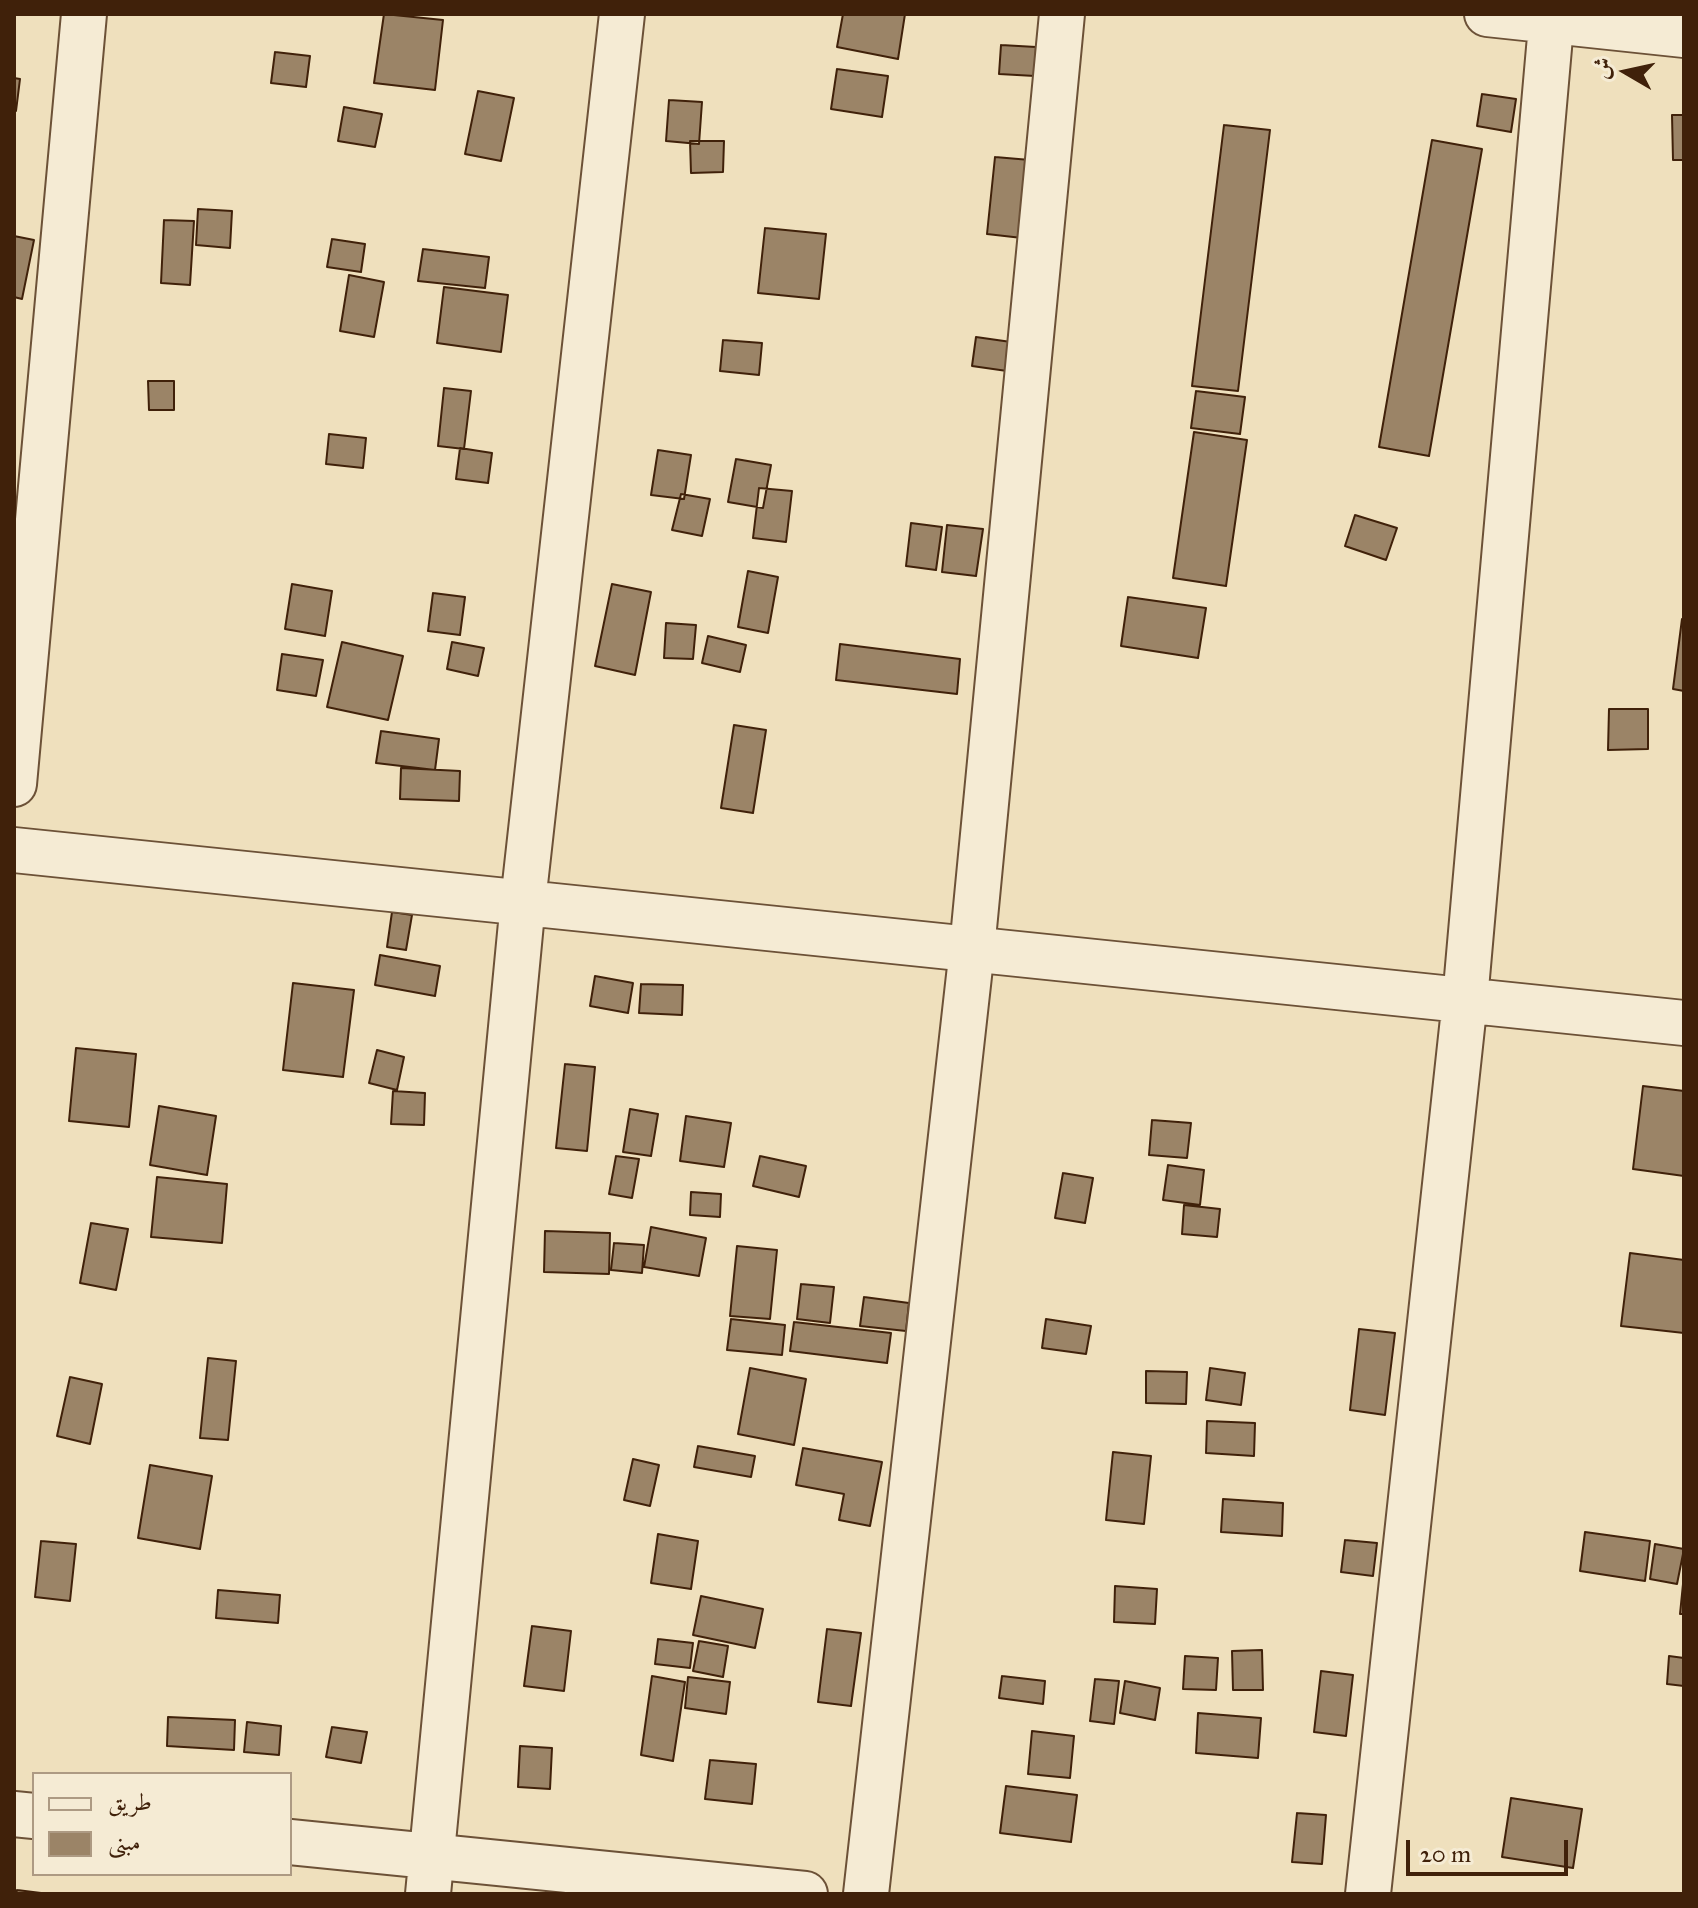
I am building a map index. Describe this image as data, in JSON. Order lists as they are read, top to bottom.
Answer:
{
  "legend": ["طريق", "مبنى"],
  "scale_bar": "20 m",
  "north": "left"
}
